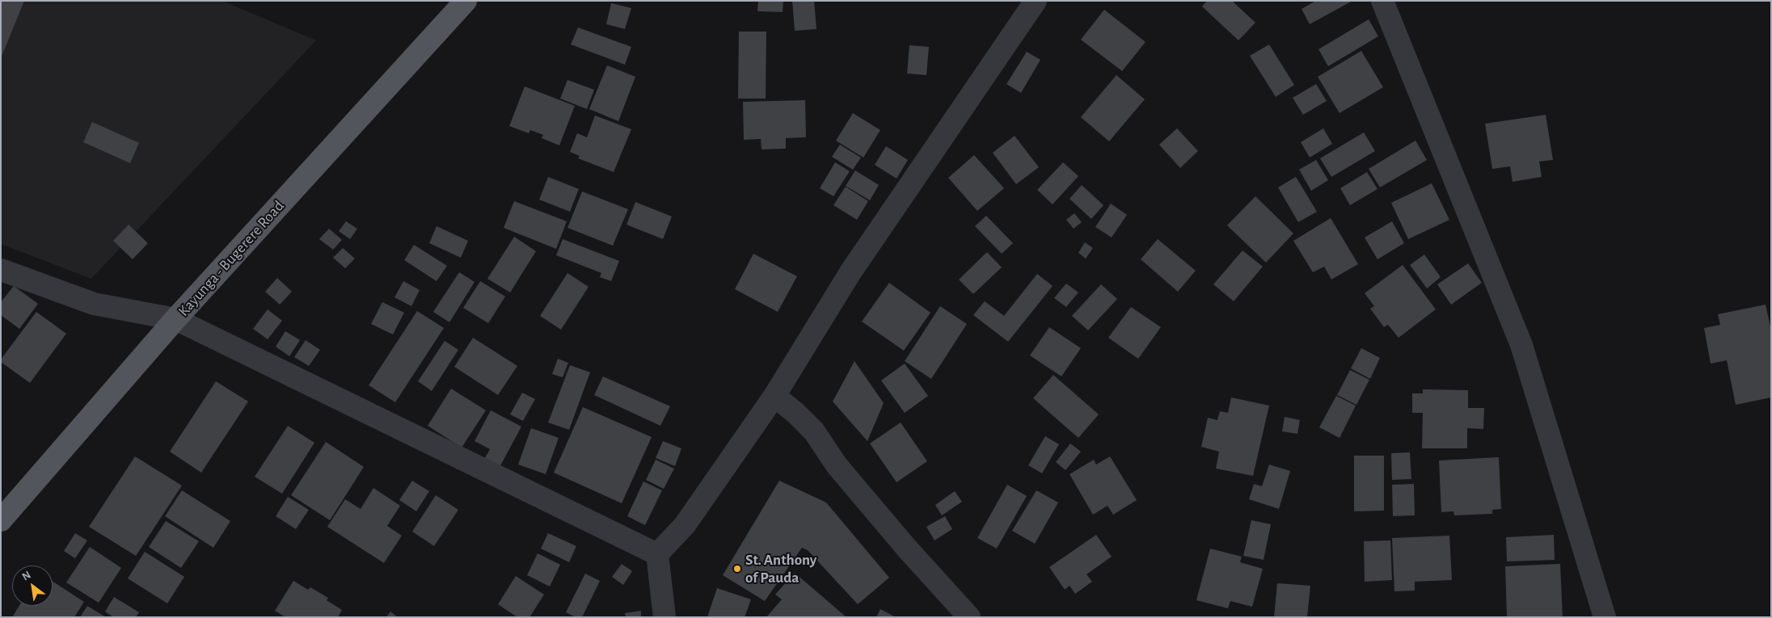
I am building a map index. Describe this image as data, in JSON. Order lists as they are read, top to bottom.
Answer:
{
  "streets": {
    "main road": ["Kayunga - Bugerere Road"]
  },
  "places": ["St. Anthony of Pauda"],
  "north": "top left"
}
